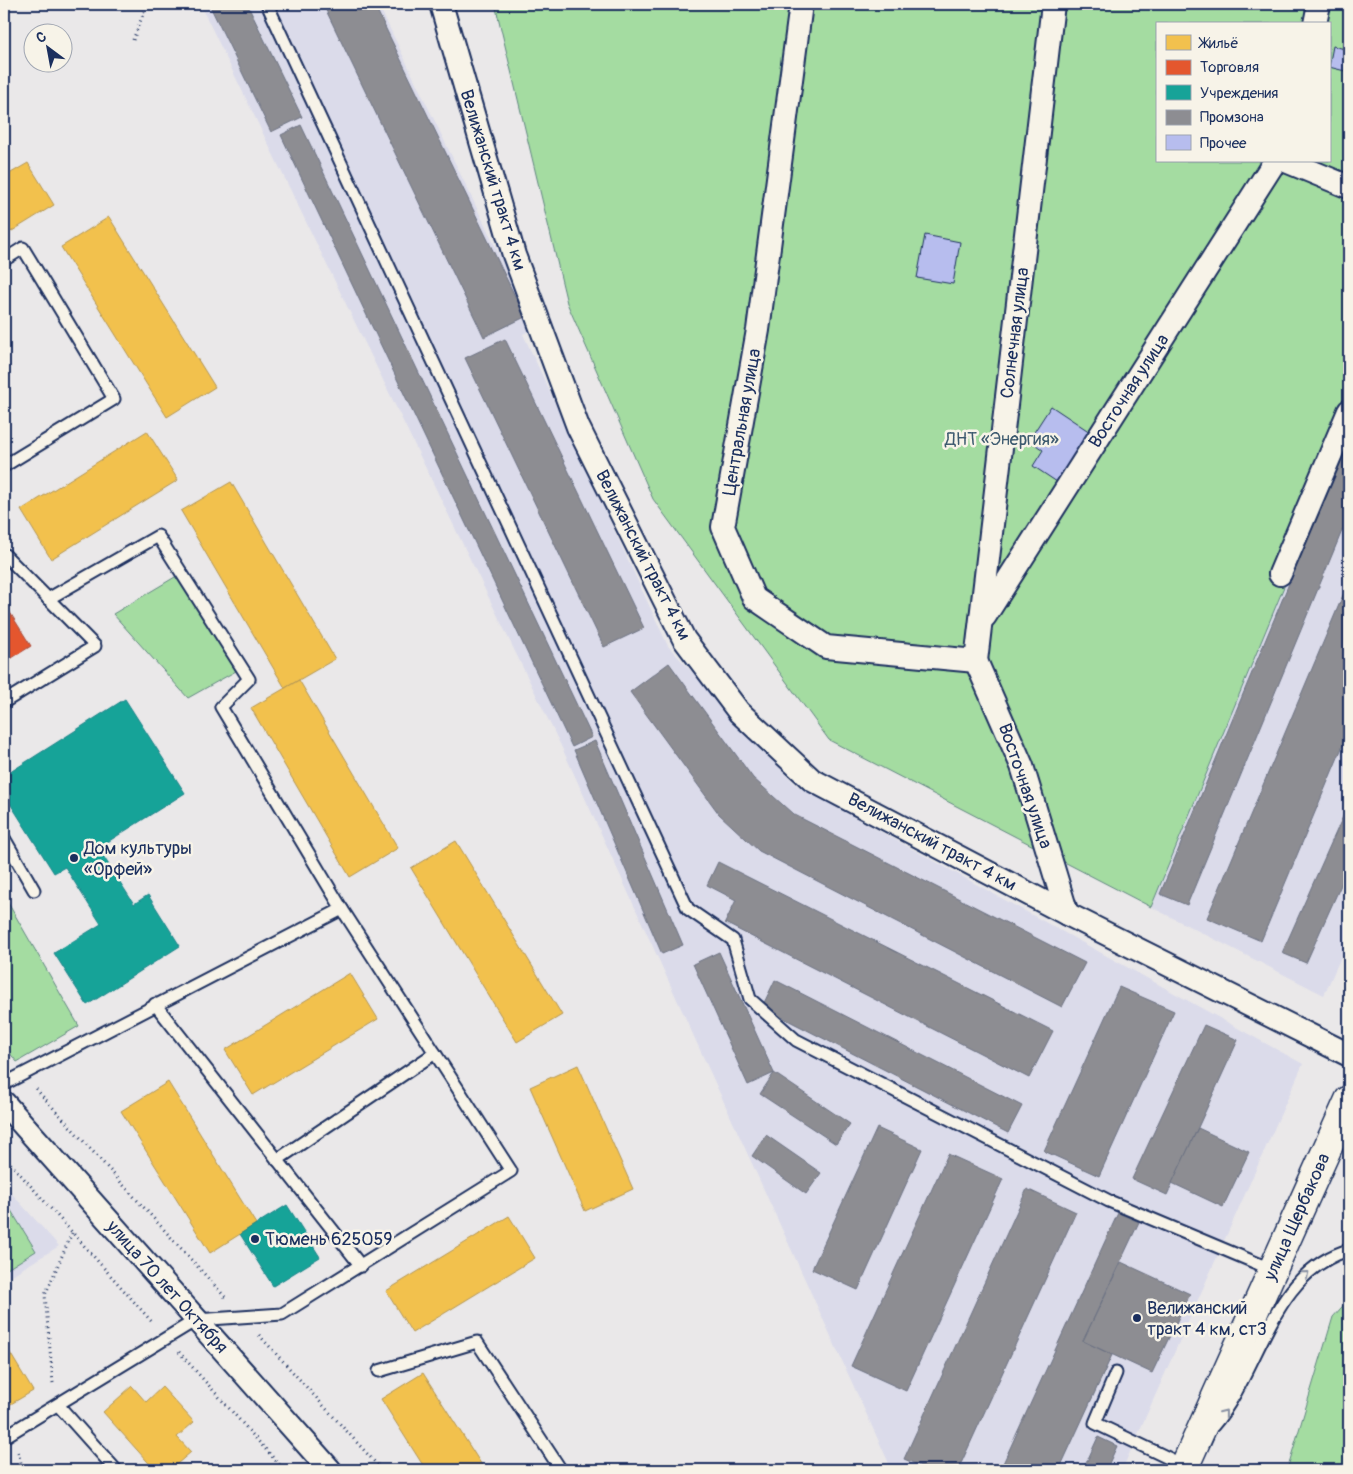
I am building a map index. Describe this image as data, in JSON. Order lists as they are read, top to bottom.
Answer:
{
  "streets": {
    "main road": ["улица Щербакова"],
    "street": [
      "Велижанский тракт 4 км",
      "Солнечная улица",
      "Восточная улица",
      "Центральная улица",
      "улица 70 лет Октября"
    ]
  },
  "crossings": [
    ["Велижанский тракт 4 км", "Восточная улица"],
    ["Солнечная улица", "Восточная улица"],
    ["Солнечная улица", "Центральная улица"],
    ["Восточная улица", "Центральная улица"]
  ],
  "parks": ["ДНТ «Энергия»"],
  "places": ["Дом культуры «Орфей»", "Тюмень 625059", "Велижанский тракт 4 км, ст3"],
  "legend": [
    "Жильё",
    "Торговля",
    "Учреждения",
    "Промзона",
    "Прочее"
  ],
  "north": "top left"
}
